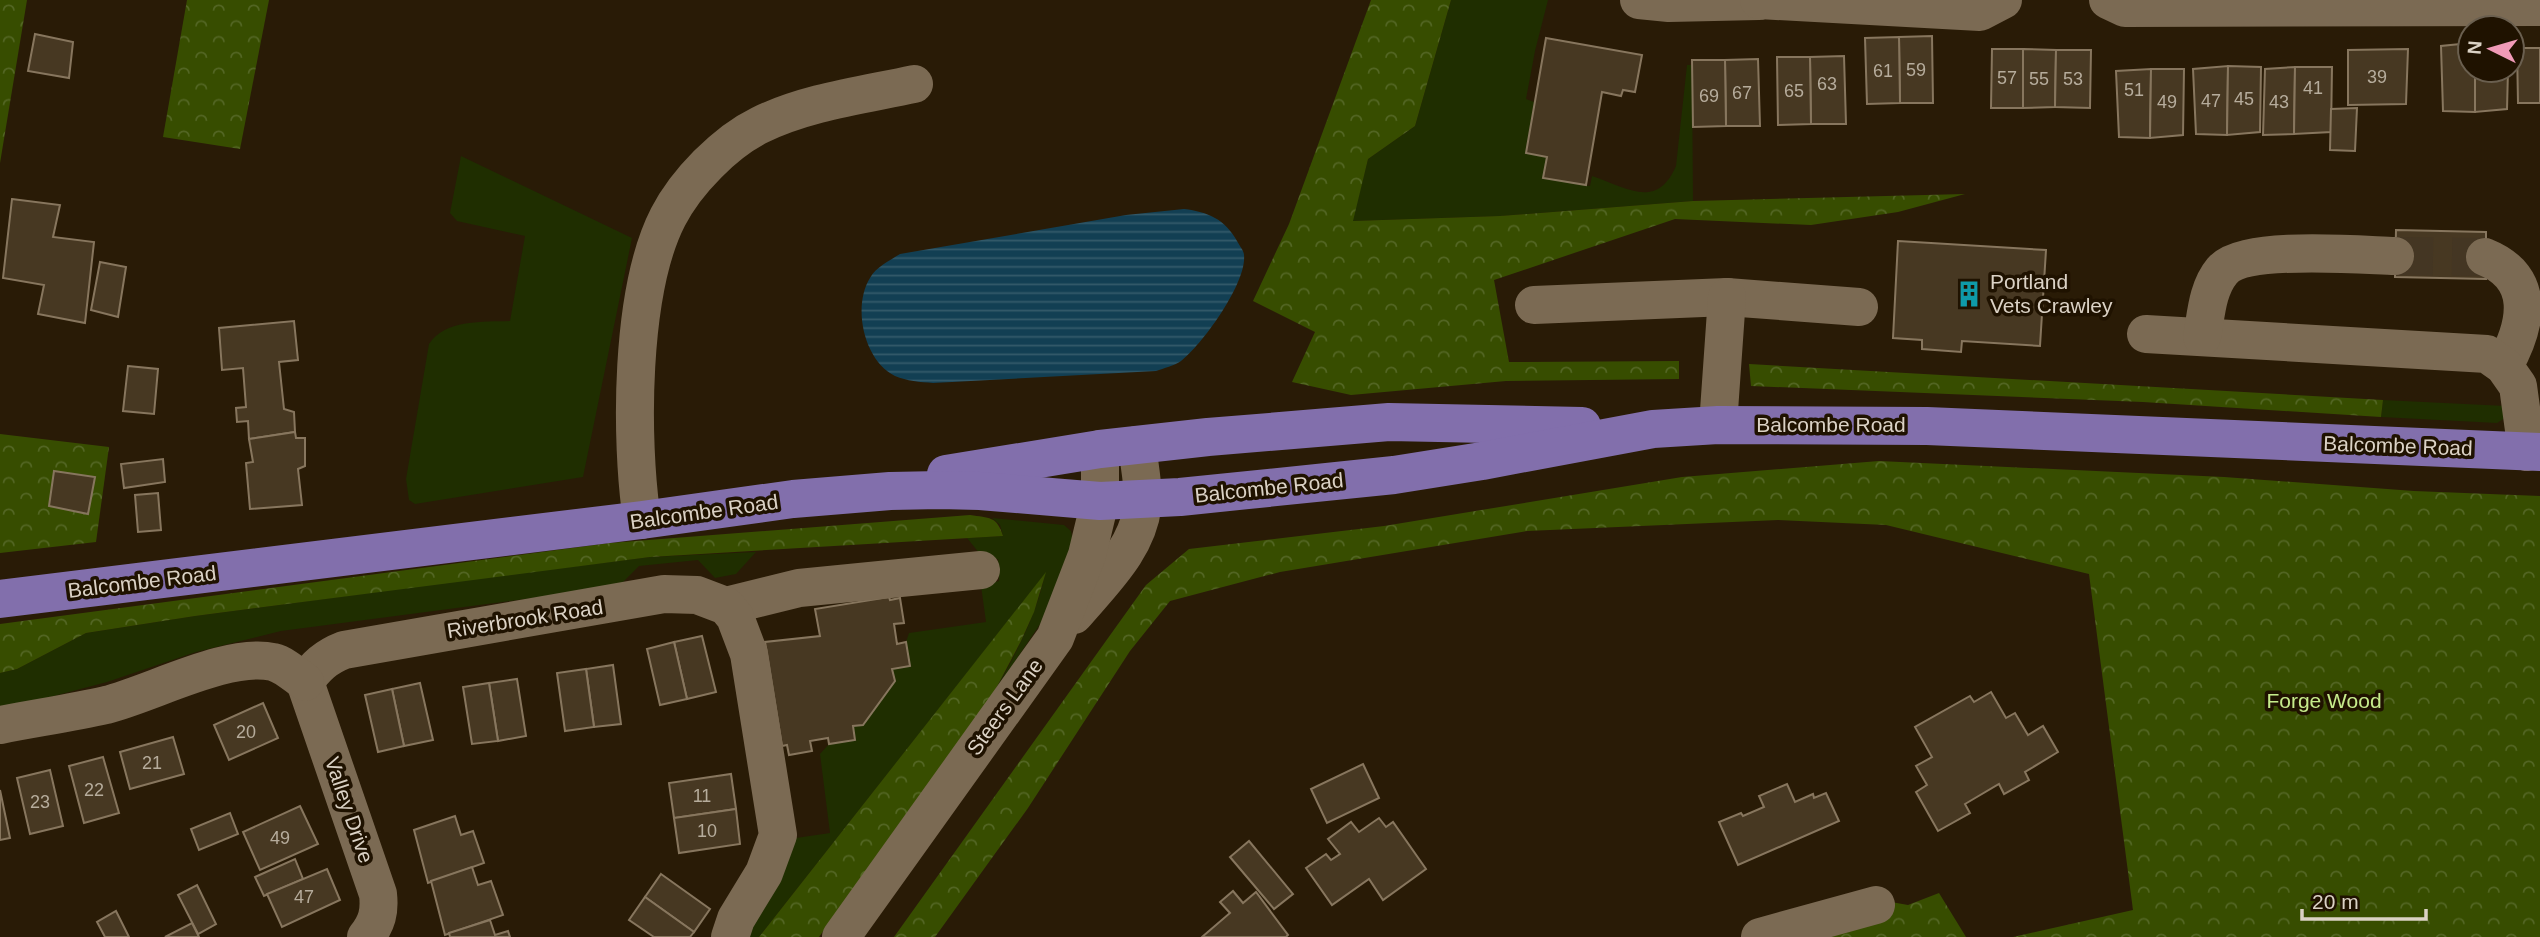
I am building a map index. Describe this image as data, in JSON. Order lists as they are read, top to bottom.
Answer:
{
  "streets": {
    "main road": ["Balcombe Road"],
    "street": ["Riverbrook Road", "Steers Lane", "Valley Drive"]
  },
  "crossings": [
    ["Balcombe Road", "Steers Lane"],
    ["Riverbrook Road", "Valley Drive"]
  ],
  "parks": ["Forge Wood"],
  "places": {
    "building": ["Portland Vets Crawley"]
  },
  "house_numbers": [
    "59",
    "61",
    "39",
    "57",
    "55",
    "53",
    "63",
    "41",
    "51",
    "65",
    "67",
    "69",
    "45",
    "47",
    "49",
    "43",
    "20",
    "21",
    "22",
    "11",
    "23",
    "10",
    "49",
    "47"
  ],
  "scale_bar": "20 m",
  "north": "left"
}
